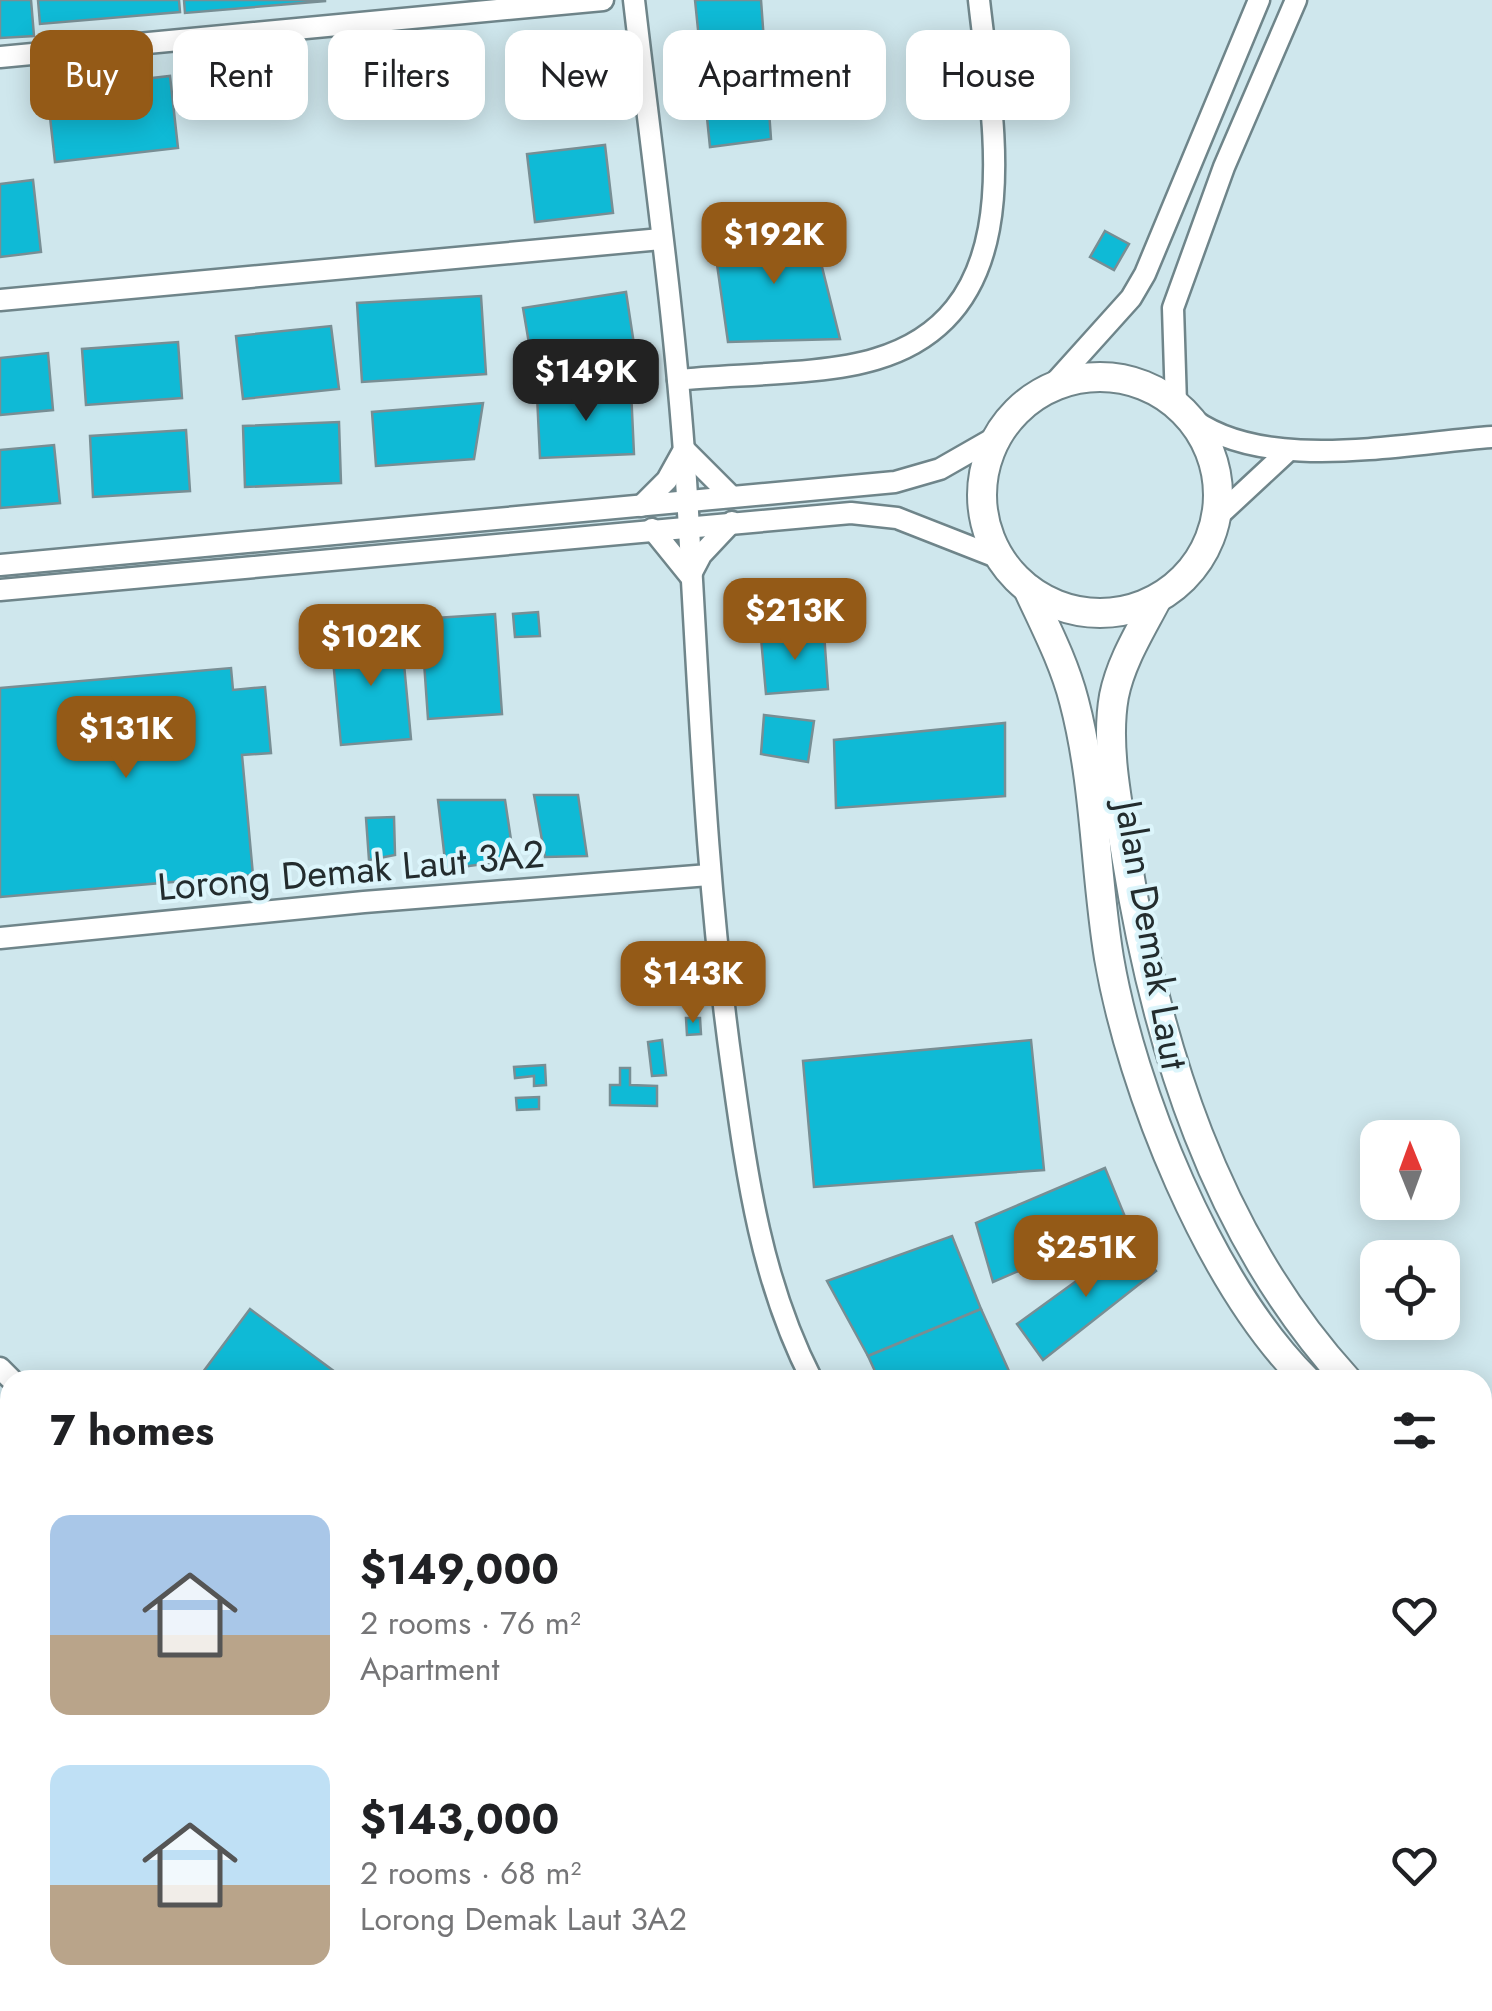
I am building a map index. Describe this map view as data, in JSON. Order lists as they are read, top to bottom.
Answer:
{
  "streets": {
    "main road": ["Jalan Demak Laut"],
    "street": ["Lorong Demak Laut 3A2"]
  },
  "north": "top",
  "page": {
    "chip": [
      "Buy",
      "Rent",
      "Filters",
      "New",
      "Apartment",
      "House"
    ],
    "price": [
      "$192K",
      "$149K",
      "$213K",
      "$102K",
      "$131K",
      "$143K",
      "$251K"
    ],
    "heading": "7 homes",
    "list": [
      {
        "name": "$149,000",
        "note": "2 rooms · 76 m² · Apartment"
      },
      {
        "name": "$143,000",
        "note": "2 rooms · 68 m² · Lorong Demak Laut 3A2"
      }
    ]
  }
}
